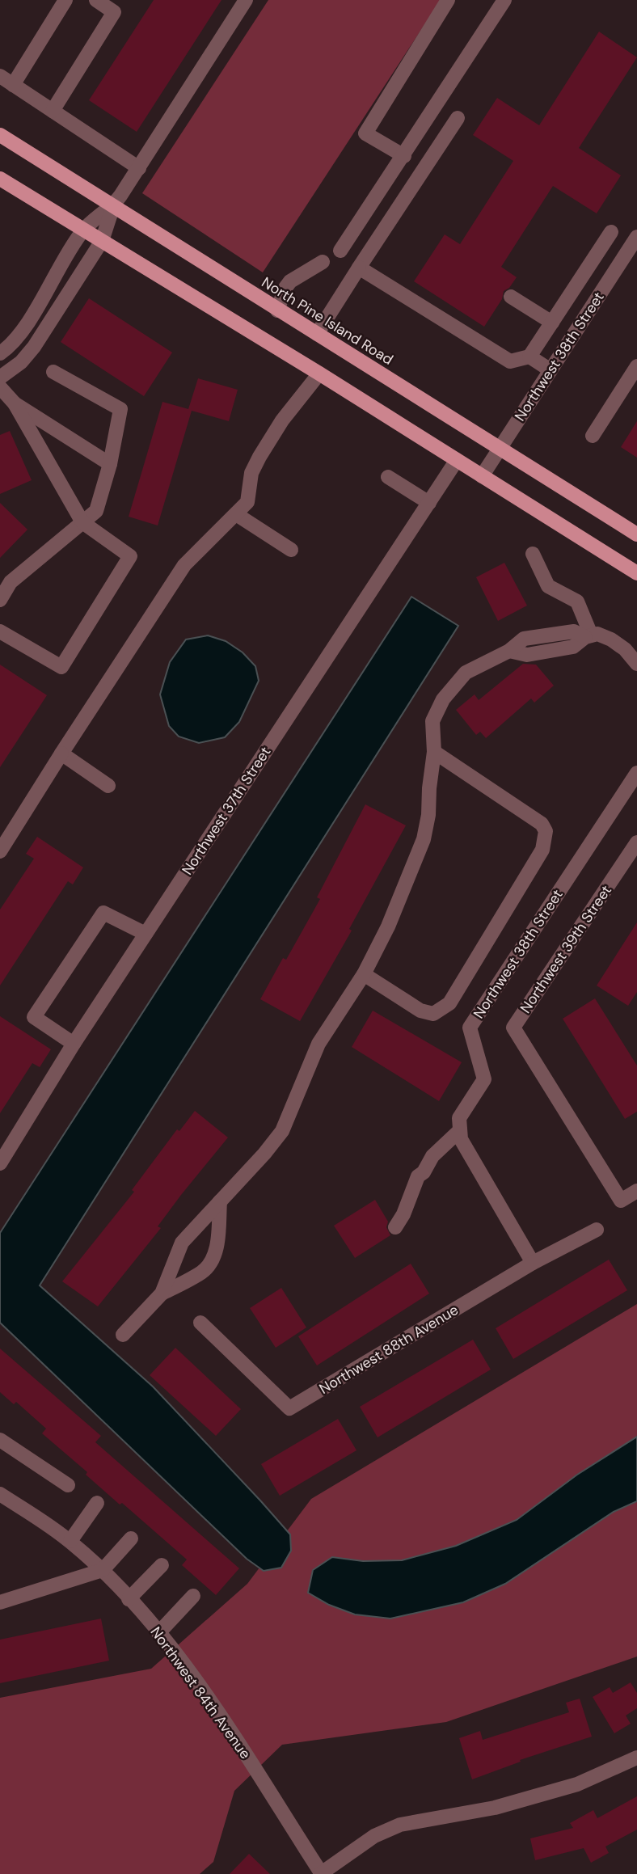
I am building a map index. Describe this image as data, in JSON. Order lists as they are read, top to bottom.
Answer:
{
  "streets": {
    "main road": ["North Pine Island Road"],
    "street": [
      "Northwest 38th Street",
      "Northwest 37th Street",
      "Northwest 39th Street",
      "Northwest 88th Avenue",
      "Northwest 84th Avenue"
    ]
  },
  "crossings": [
    ["North Pine Island Road", "Northwest 38th Street"]
  ]
}
